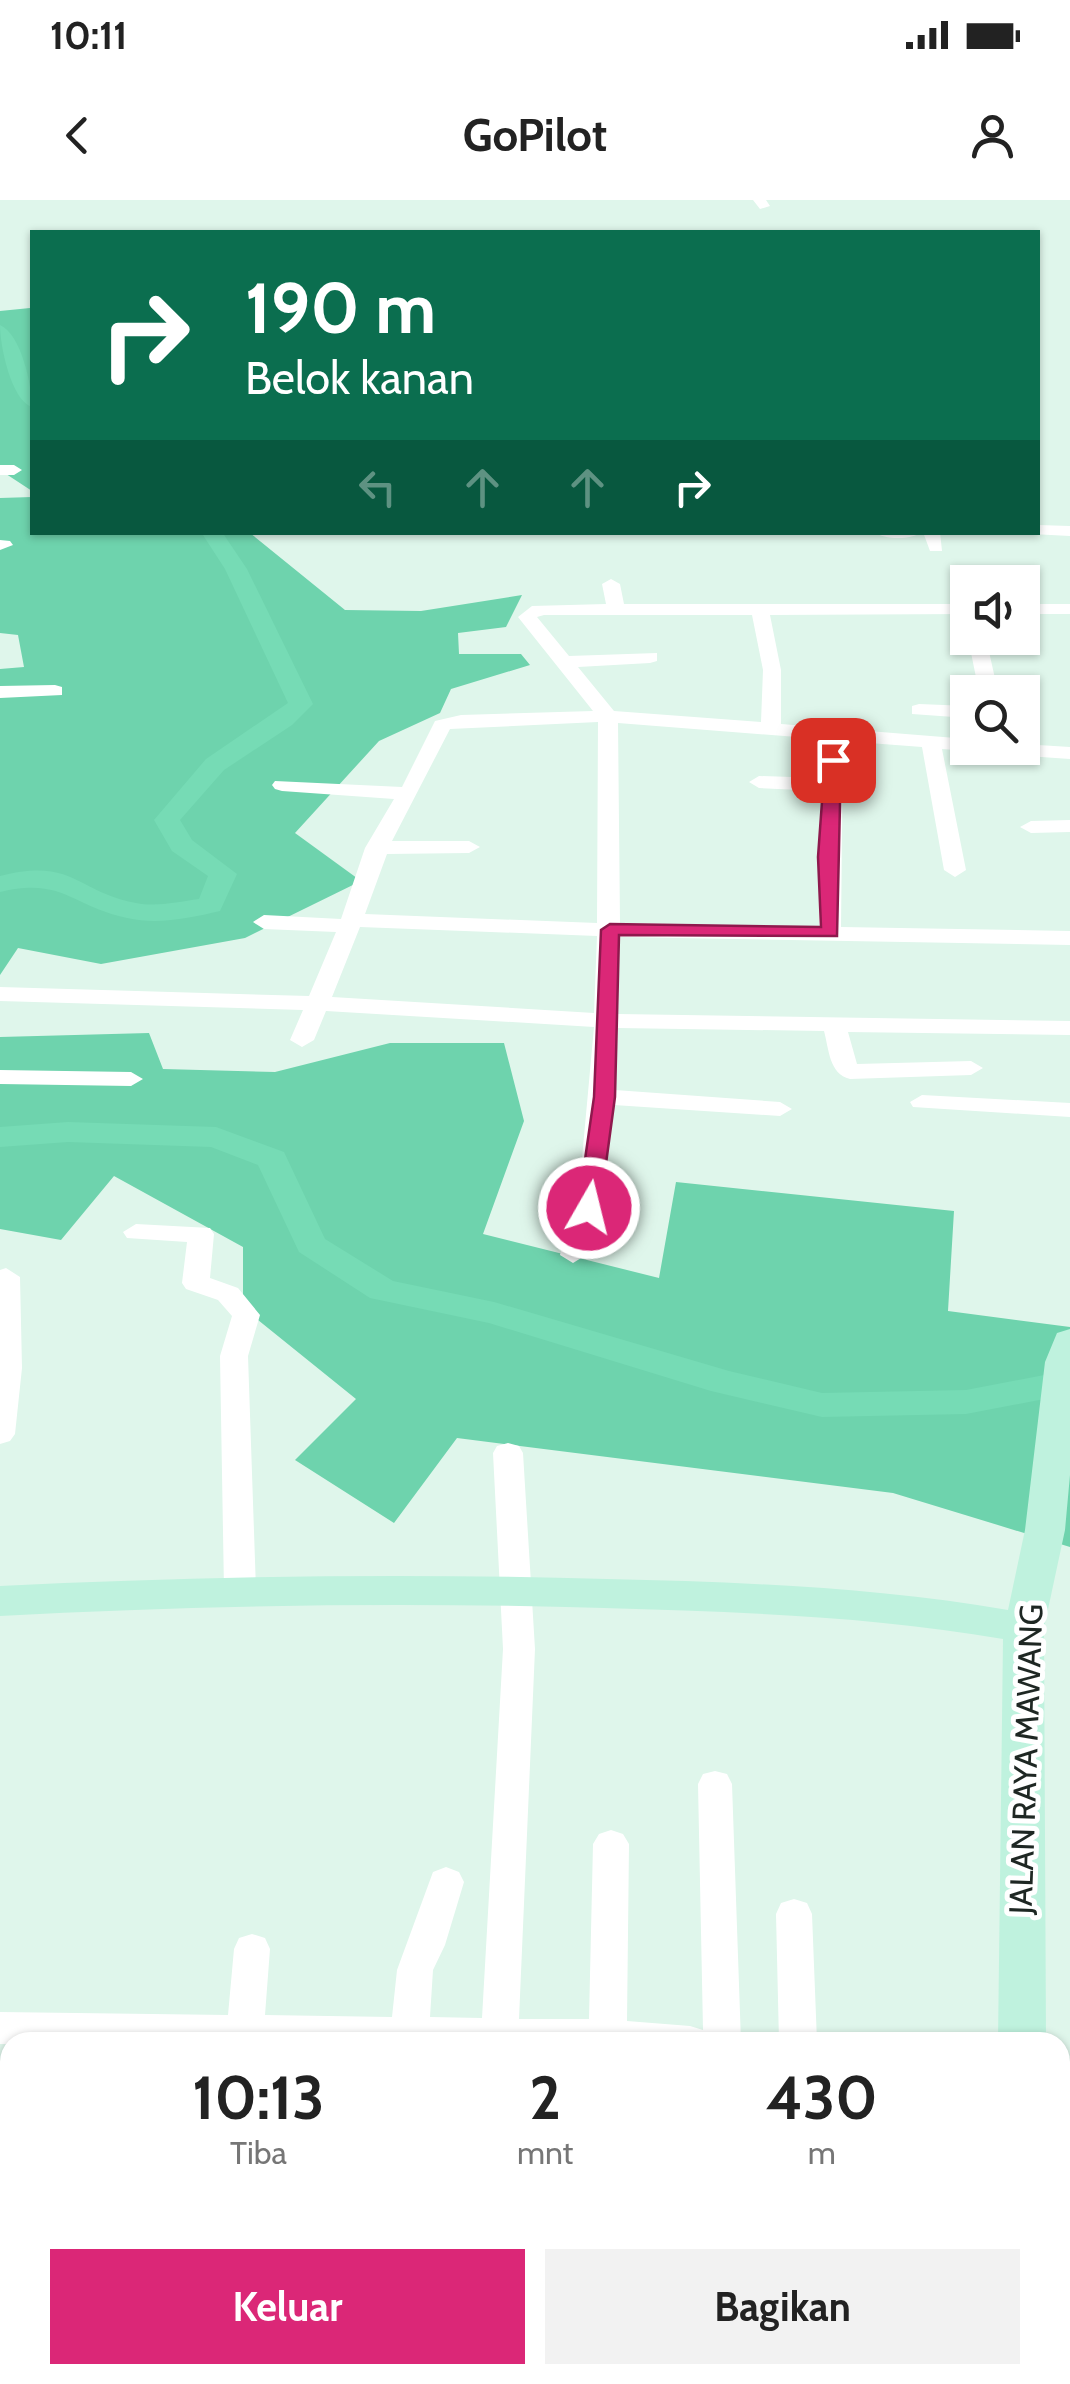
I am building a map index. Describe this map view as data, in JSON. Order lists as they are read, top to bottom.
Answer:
{
  "streets": {
    "main road": ["JALAN RAYA MAWANG"]
  },
  "page": {
    "status": "10:11",
    "header": "GoPilot",
    "turn": ["190 m", "Belok kanan"],
    "eta": [
      "10:13",
      "Tiba",
      "2",
      "mnt",
      "430",
      "m"
    ],
    "buttons": ["Keluar", "Bagikan"]
  }
}
